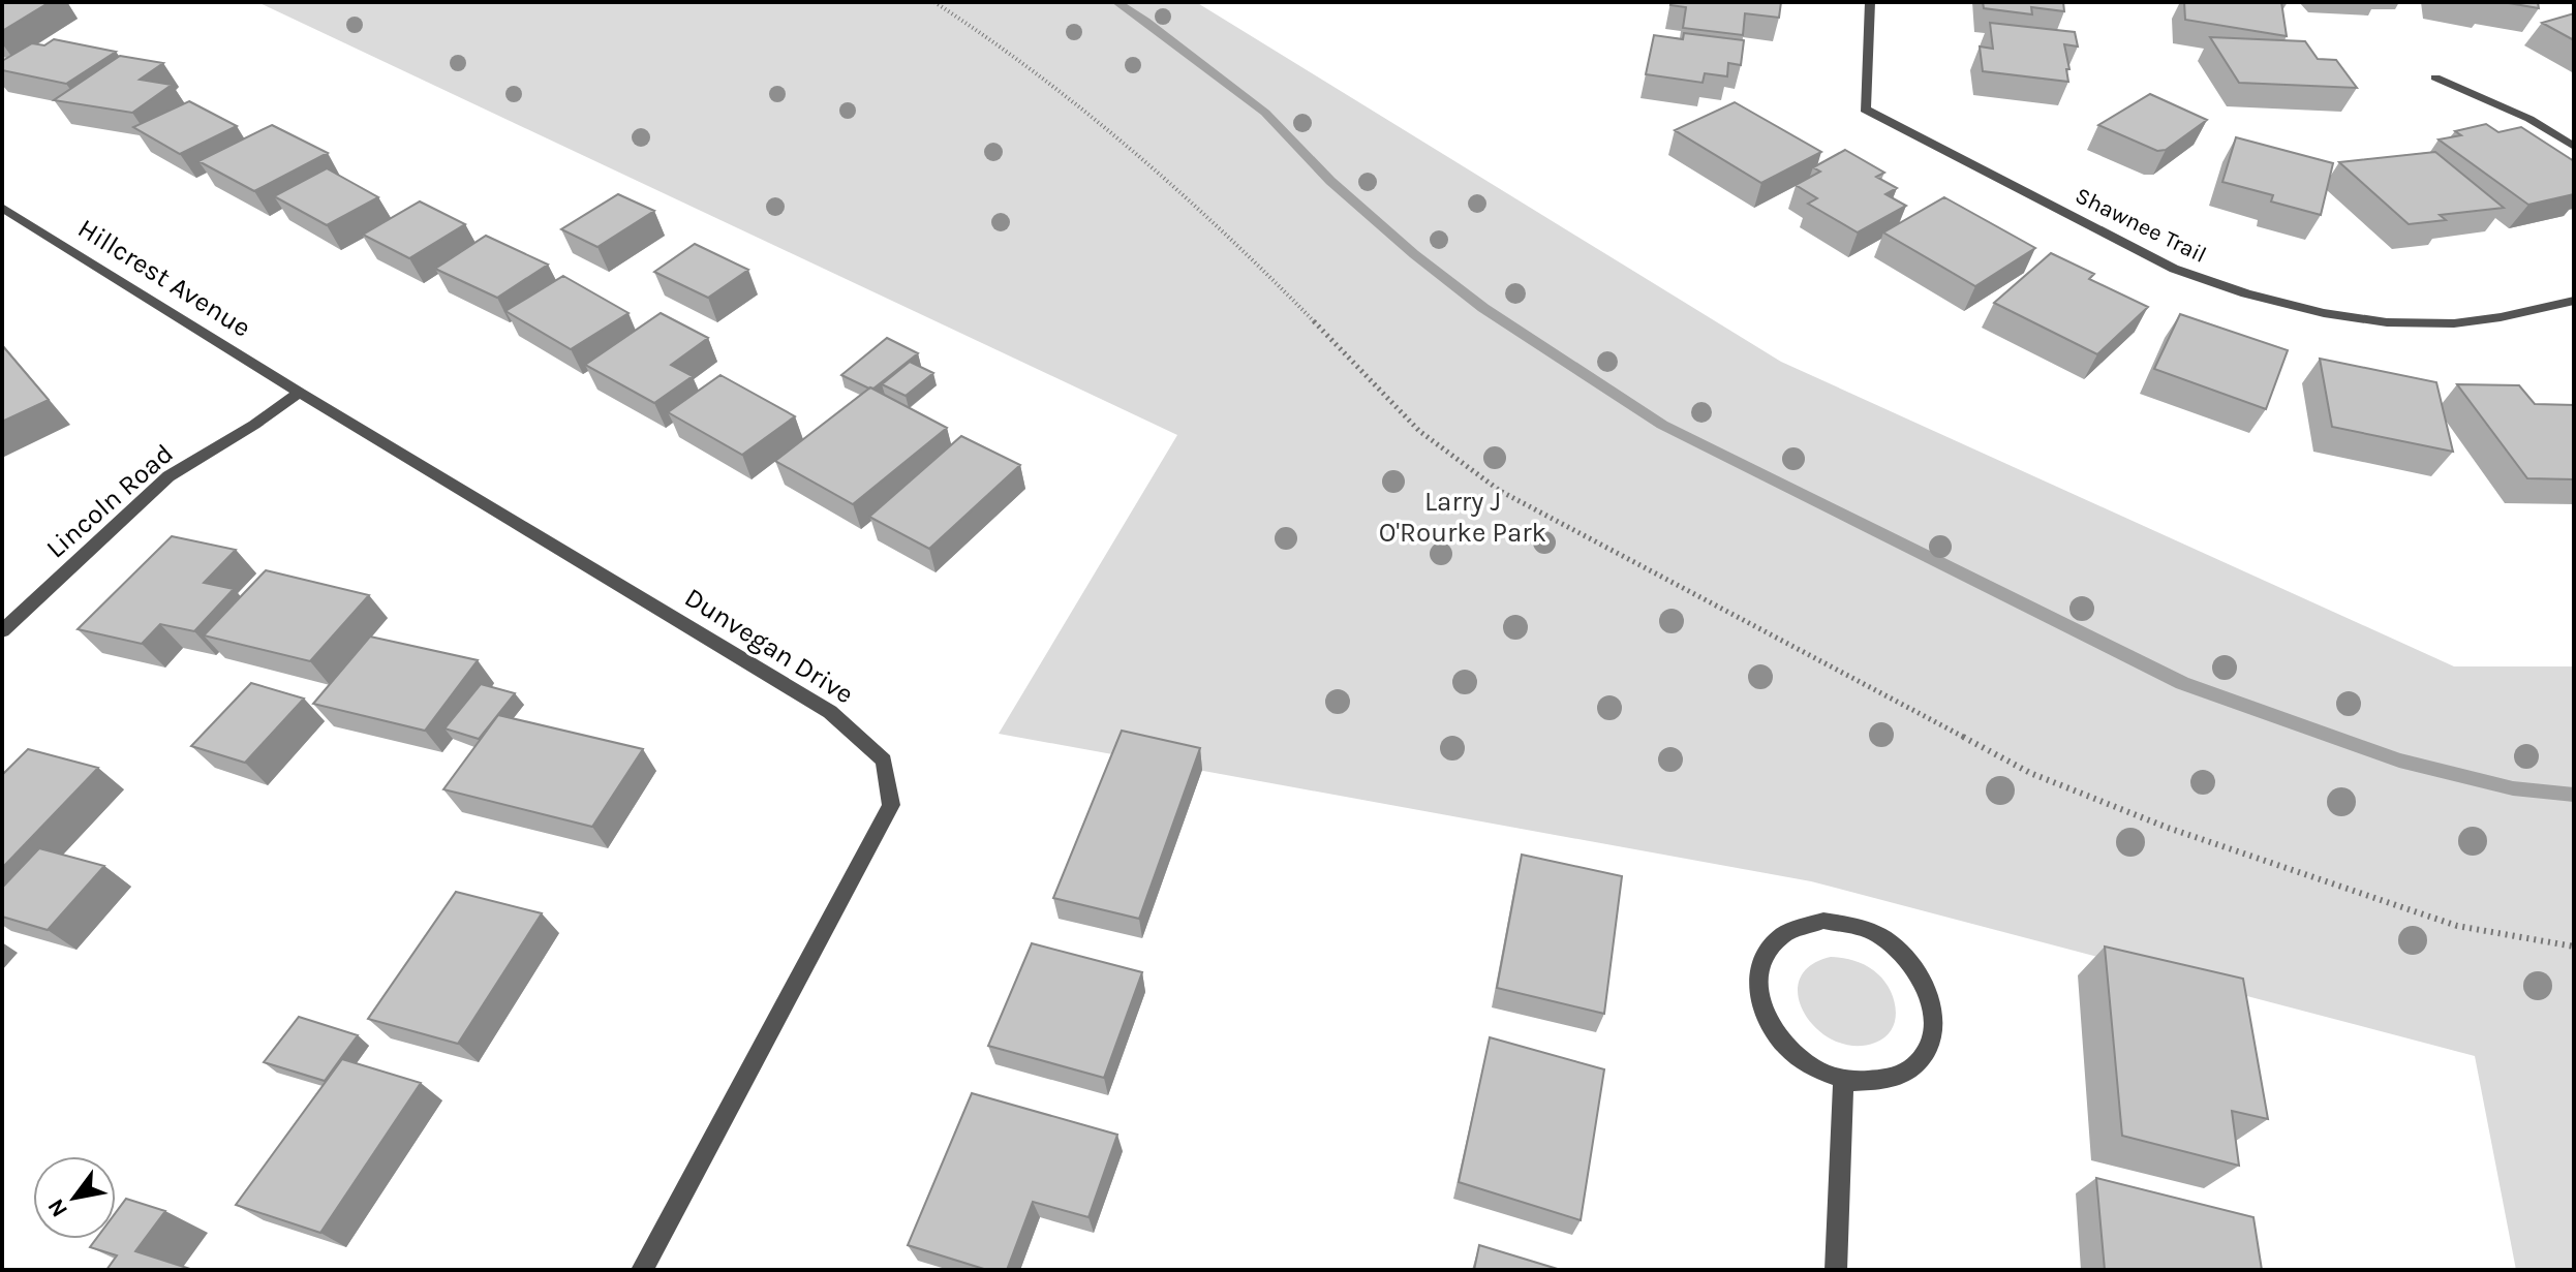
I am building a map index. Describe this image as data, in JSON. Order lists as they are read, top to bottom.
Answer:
{
  "streets": {
    "street": [
      "Shawnee Trail",
      "Hillcrest Avenue",
      "Lincoln Road",
      "Dunvegan Drive"
    ]
  },
  "crossings": [
    ["Hillcrest Avenue", "Lincoln Road"],
    ["Hillcrest Avenue", "Dunvegan Drive"],
    ["Lincoln Road", "Dunvegan Drive"]
  ],
  "parks": ["Larry J O'Rourke Park"],
  "north": "bottom left"
}
